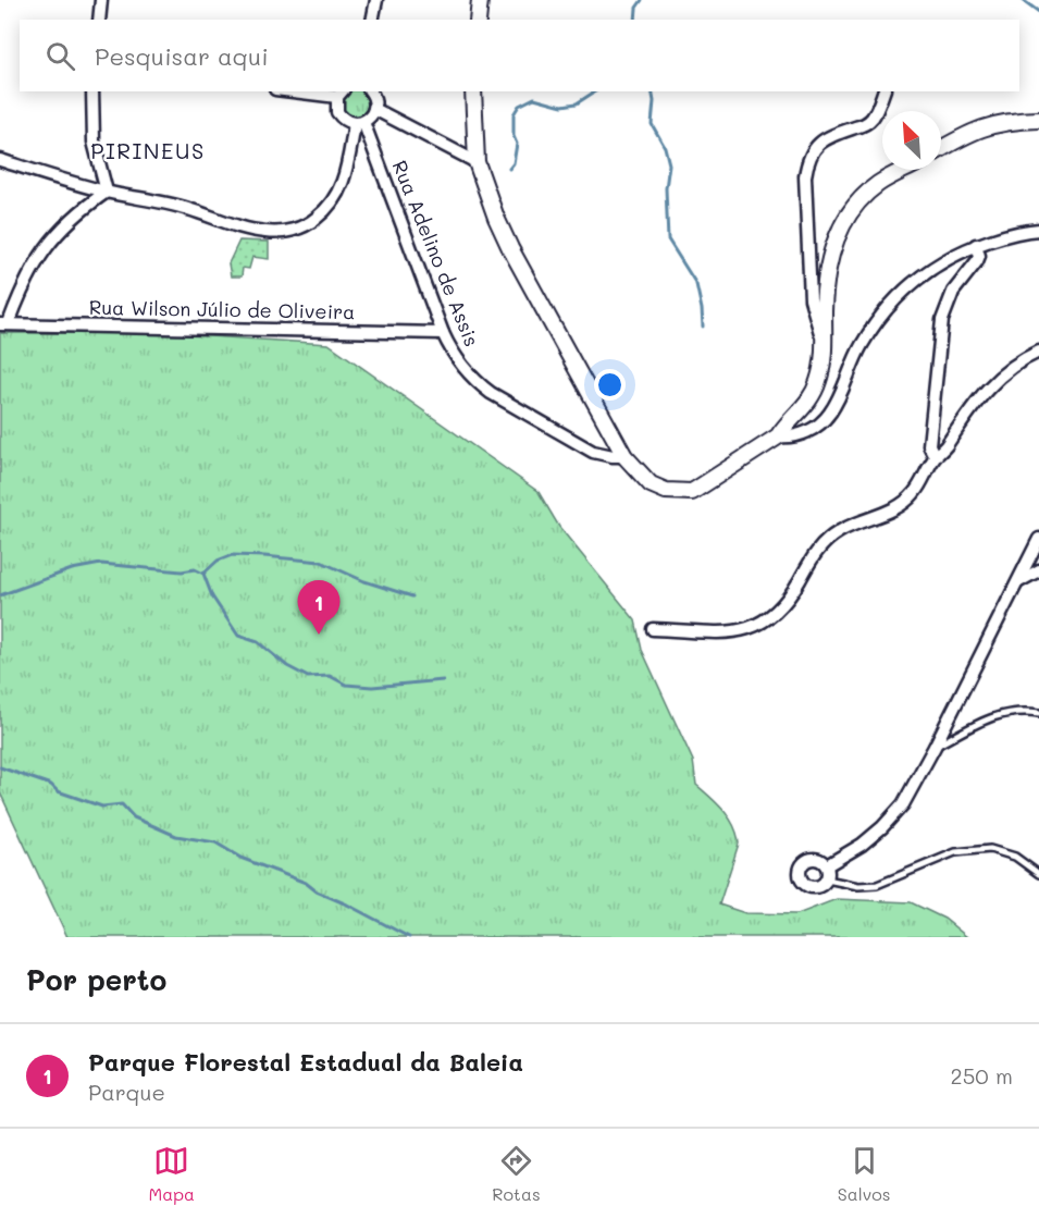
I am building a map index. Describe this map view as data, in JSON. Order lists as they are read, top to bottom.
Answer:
{
  "streets": {
    "street": ["Rua Adelino de Assis", "Rua Wilson Júlio de Oliveira"]
  },
  "crossings": [
    ["Rua Adelino de Assis", "Rua Wilson Júlio de Oliveira"]
  ],
  "districts": ["PIRINEUS"],
  "north": "top left",
  "page": {
    "search": "Pesquisar aqui",
    "pins": "1",
    "heading": "Por perto",
    "list": [
      {
        "mark": "1",
        "name": "Parque Florestal Estadual da Baleia",
        "note": "Parque",
        "value": "250 m"
      }
    ],
    "nav": ["Mapa", "Rotas", "Salvos"]
  }
}
